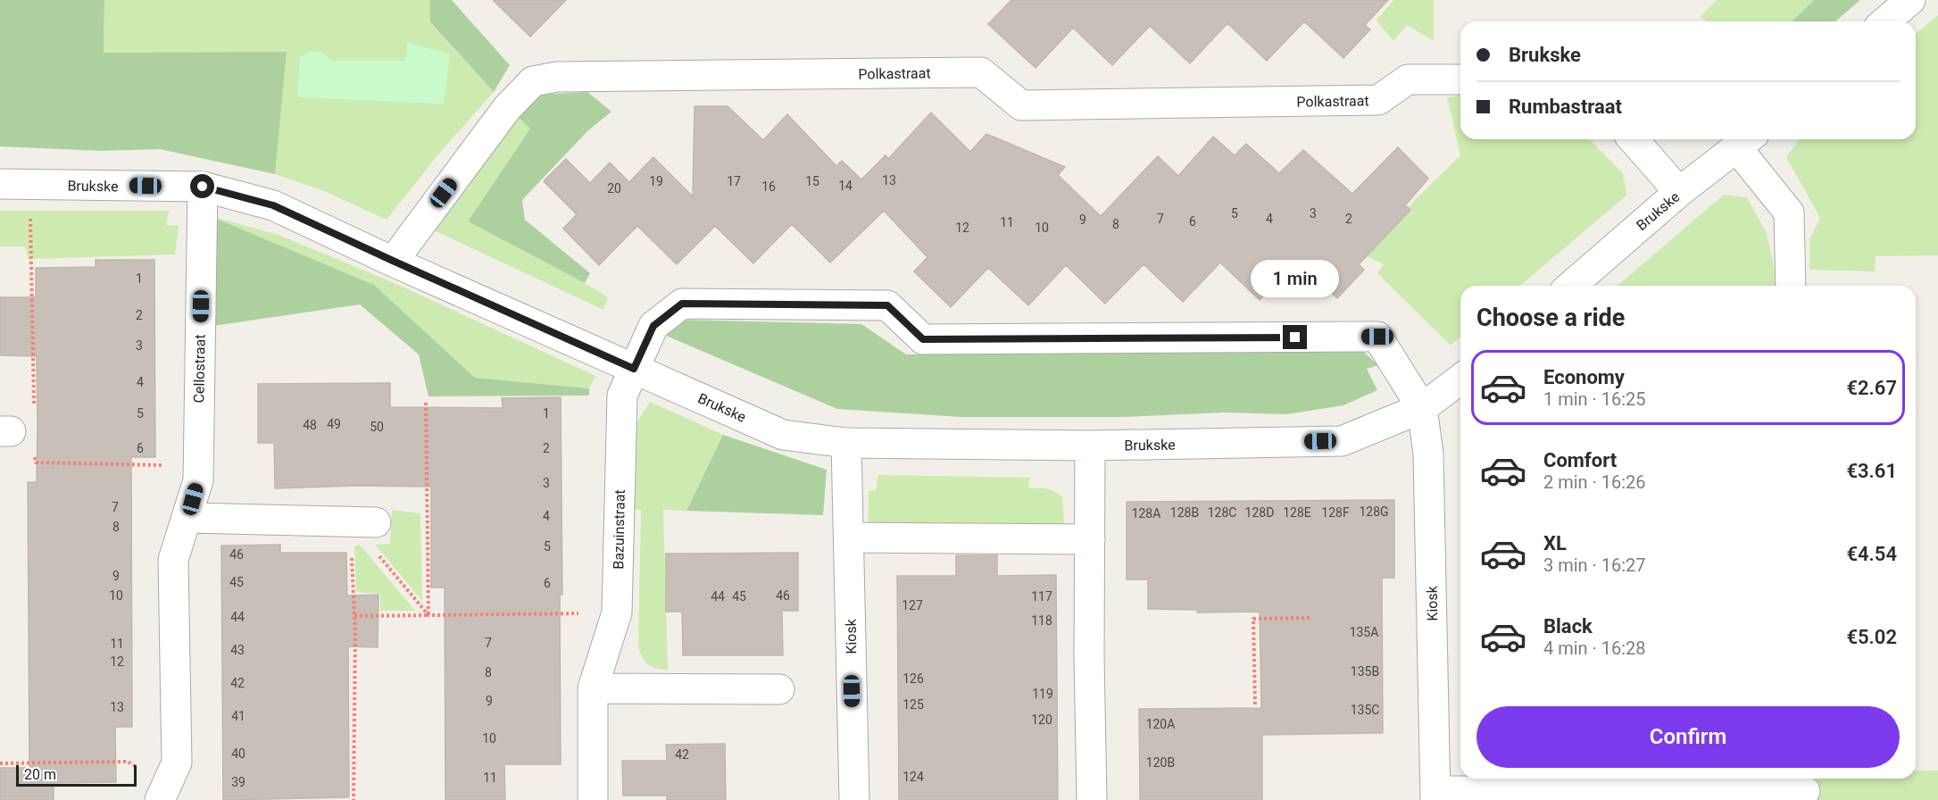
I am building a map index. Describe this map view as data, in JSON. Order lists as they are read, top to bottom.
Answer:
{
  "streets": {
    "street": [
      "Polkastraat",
      "Brukske",
      "Cellostraat",
      "Bazuinstraat",
      "Kiosk"
    ]
  },
  "crossings": [
    ["Polkastraat", "Brukske"],
    ["Brukske", "Cellostraat"],
    ["Brukske", "Bazuinstraat"],
    ["Brukske", "Kiosk"],
    ["Bazuinstraat", "Kiosk"]
  ],
  "house_numbers": [
    "13",
    "19",
    "17",
    "15",
    "14",
    "16",
    "20",
    "5",
    "3",
    "7",
    "4",
    "2",
    "9",
    "6",
    "11",
    "8",
    "12",
    "10",
    "1",
    "2",
    "3",
    "4",
    "5",
    "1",
    "49",
    "48",
    "50",
    "6",
    "2",
    "3",
    "7",
    "128G",
    "128B",
    "128C",
    "128D",
    "128E",
    "128F",
    "128A",
    "4",
    "8",
    "5",
    "46",
    "9",
    "45",
    "6",
    "10",
    "46",
    "44",
    "45",
    "117",
    "127",
    "44",
    "118",
    "135A",
    "7",
    "11",
    "43",
    "12",
    "135B",
    "8",
    "126",
    "42",
    "119",
    "9",
    "125",
    "13",
    "135C",
    "41",
    "120",
    "120A",
    "10",
    "40",
    "42",
    "120B",
    "124",
    "11",
    "39"
  ],
  "scale_bar": "20 m",
  "page": {
    "banner": ["Brukske", "Rumbastraat"],
    "bubble": "1 min",
    "heading": "Choose a ride",
    "list": [
      {
        "name": "Economy",
        "note": "1 min · 16:25",
        "value": "€2.67"
      },
      {
        "name": "Comfort",
        "note": "2 min · 16:26",
        "value": "€3.61"
      },
      {
        "name": "XL",
        "note": "3 min · 16:27",
        "value": "€4.54"
      },
      {
        "name": "Black",
        "note": "4 min · 16:28",
        "value": "€5.02"
      }
    ],
    "buttons": "Confirm",
    "scale": "20 m"
  }
}
